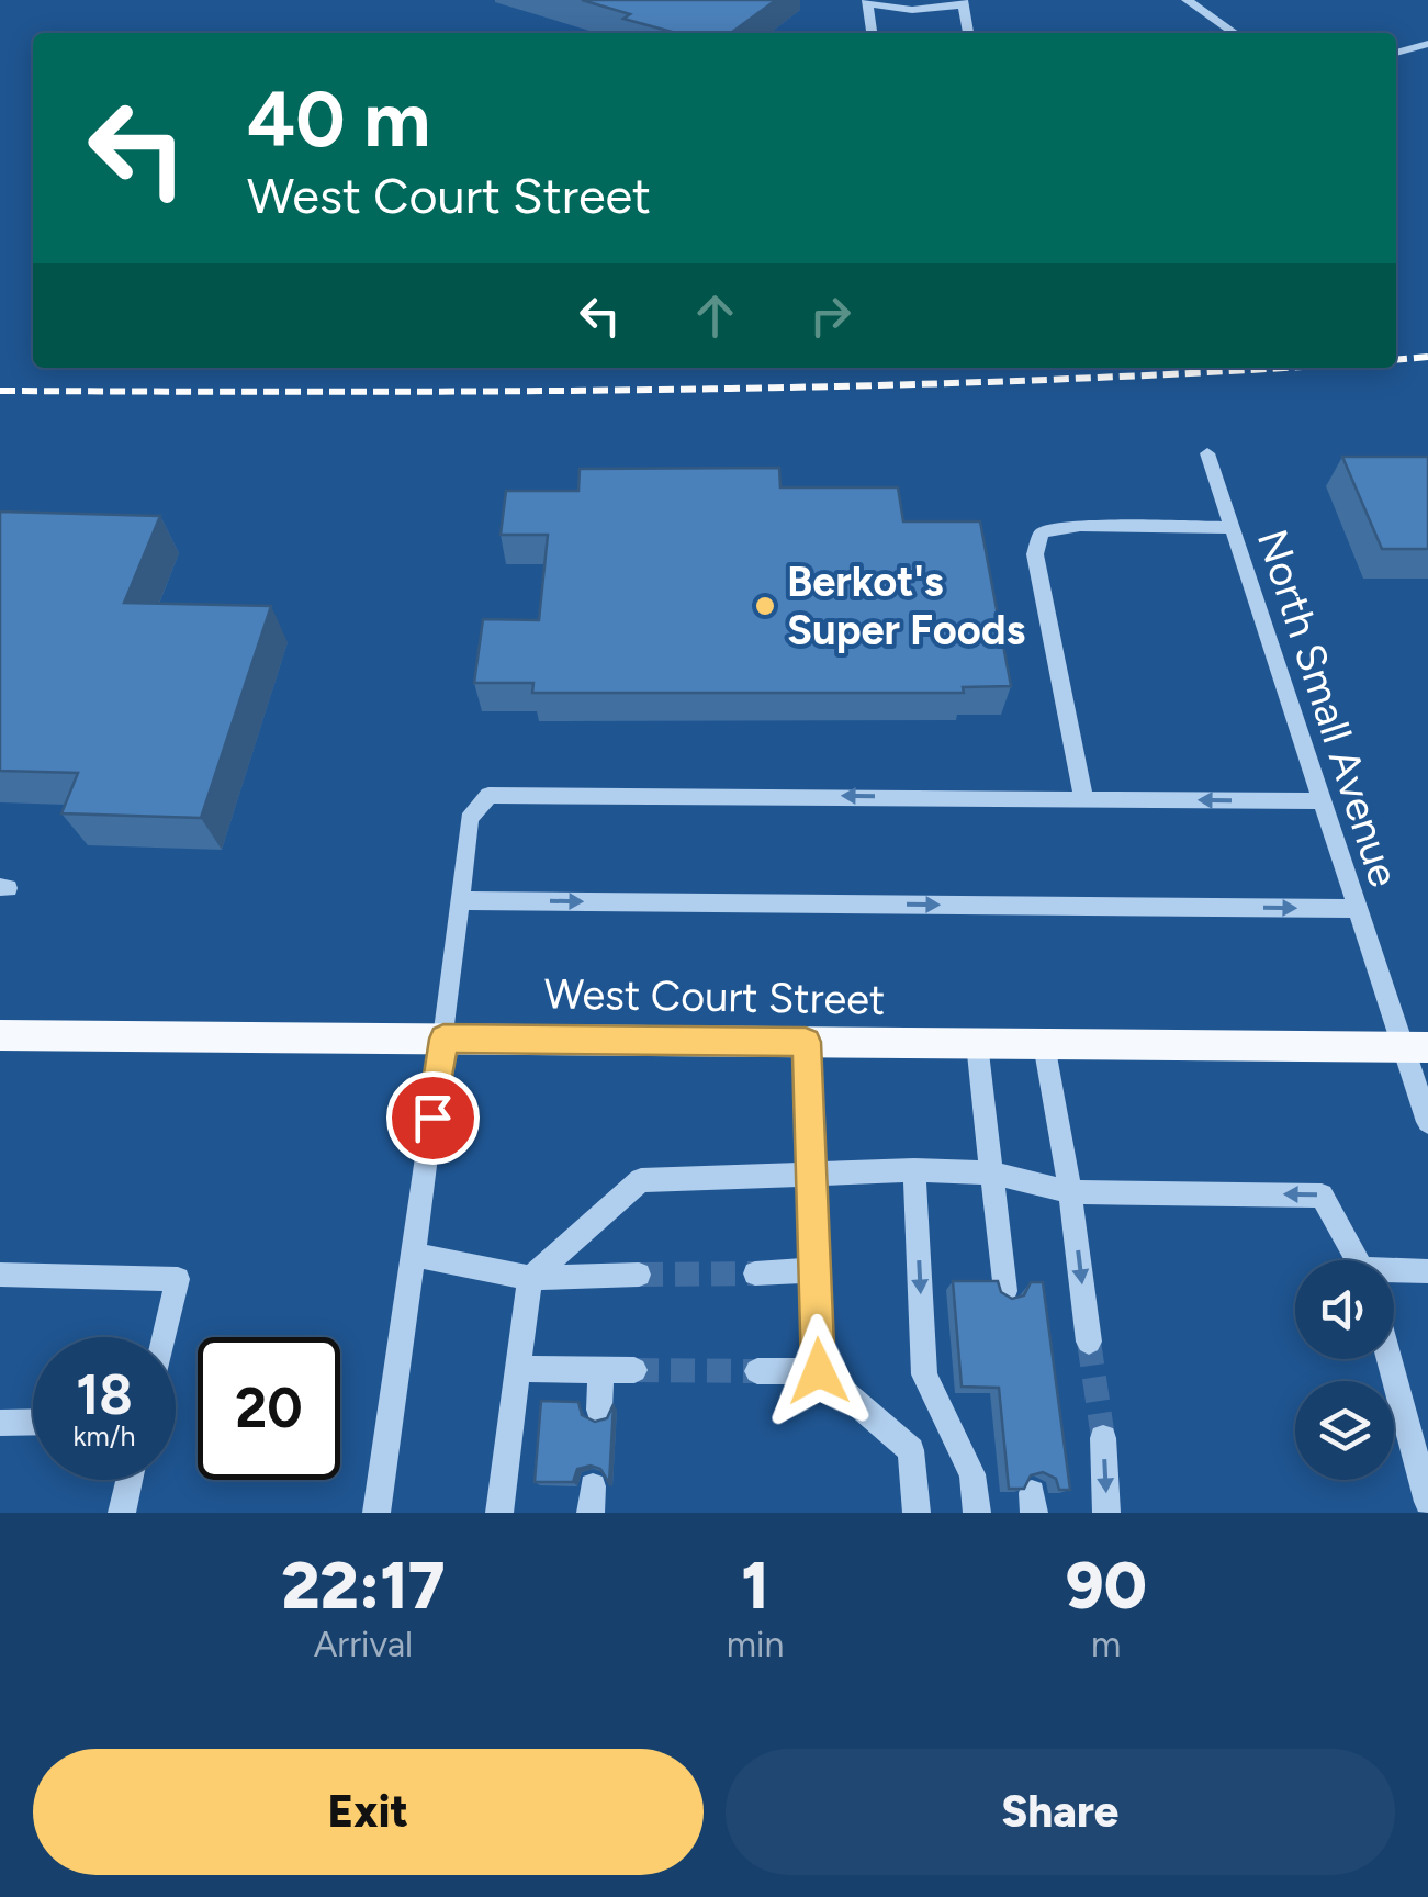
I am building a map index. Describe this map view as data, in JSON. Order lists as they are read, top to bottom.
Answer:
{
  "streets": {
    "main road": ["West Court Street"],
    "street": ["North Small Avenue"]
  },
  "crossings": [
    ["North Small Avenue", "West Court Street"]
  ],
  "places": ["Berkot's Super Foods"],
  "page": {
    "turn": ["40 m", "West Court Street"],
    "speed": "18 km/h",
    "limit": "20",
    "eta": [
      "22:17",
      "Arrival",
      "1",
      "min",
      "90",
      "m"
    ],
    "buttons": ["Exit", "Share"]
  }
}
